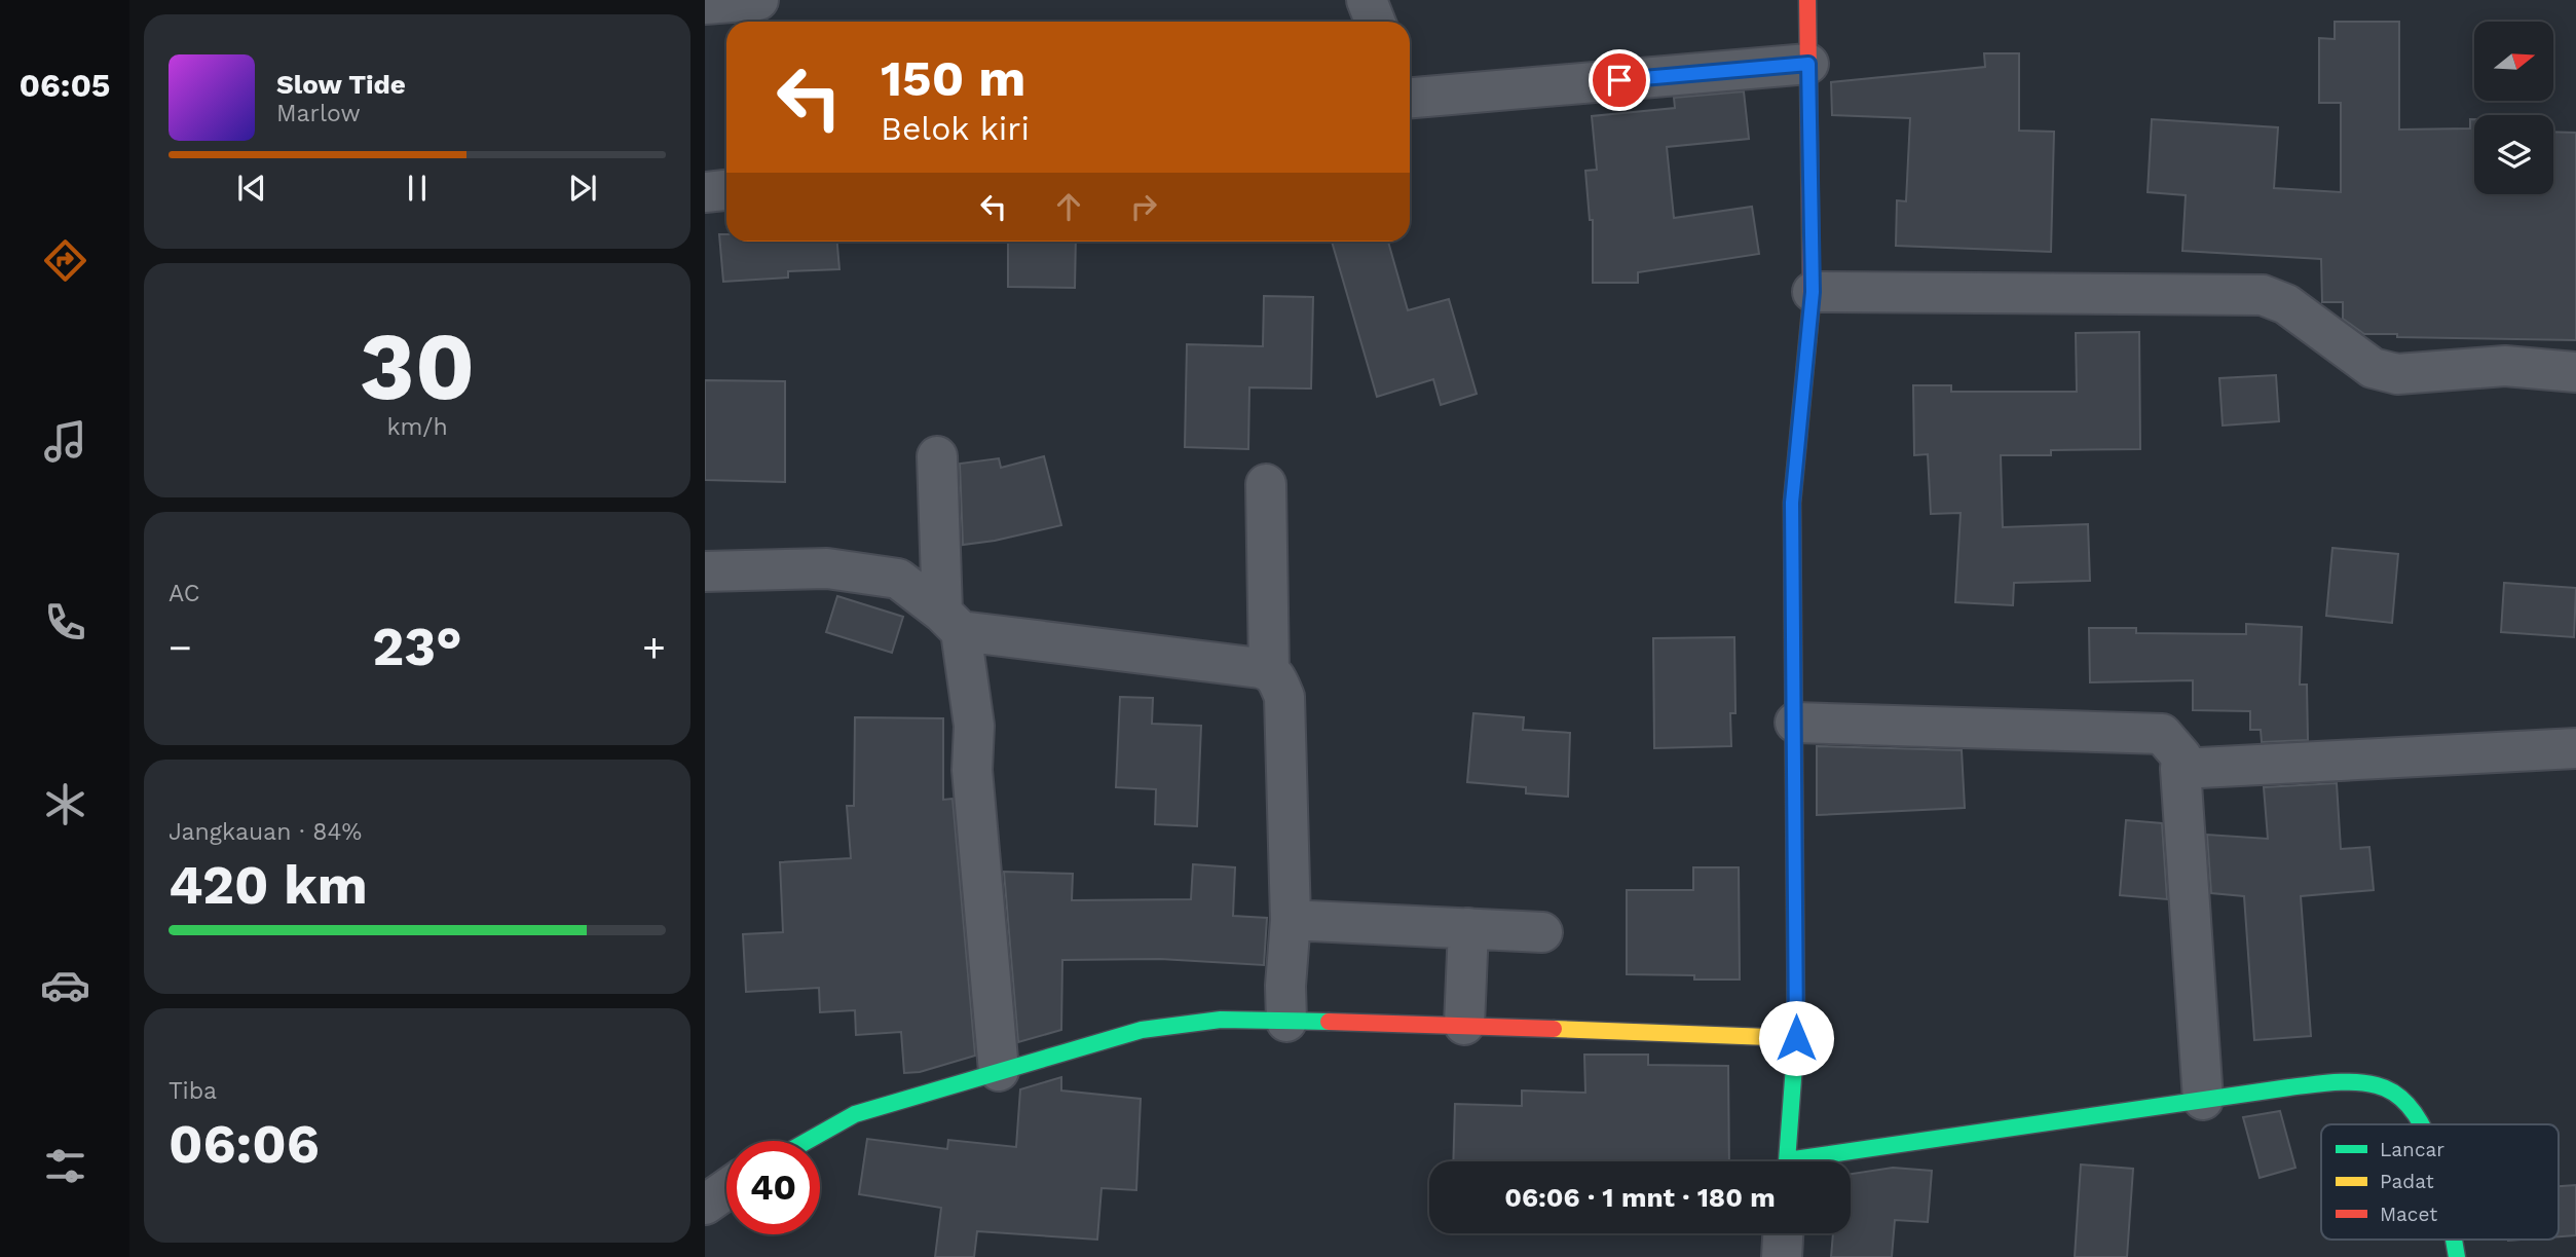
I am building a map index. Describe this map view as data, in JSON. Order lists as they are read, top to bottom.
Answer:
{
  "legend": ["Lancar", "Padat", "Macet"],
  "north": "right",
  "page": {
    "tabs": "06:05",
    "turn": ["150 m", "Belok kiri"],
    "song": ["Slow Tide", "Marlow"],
    "tile": [
      ["30", "km/h"],
      "AC",
      ["Jangkauan · 84%", "420 km"],
      ["Tiba", "06:06"]
    ],
    "heat": ["−", "23°", "+"],
    "limit": "40",
    "trip": "06:06 · 1 mnt · 180 m"
  }
}
